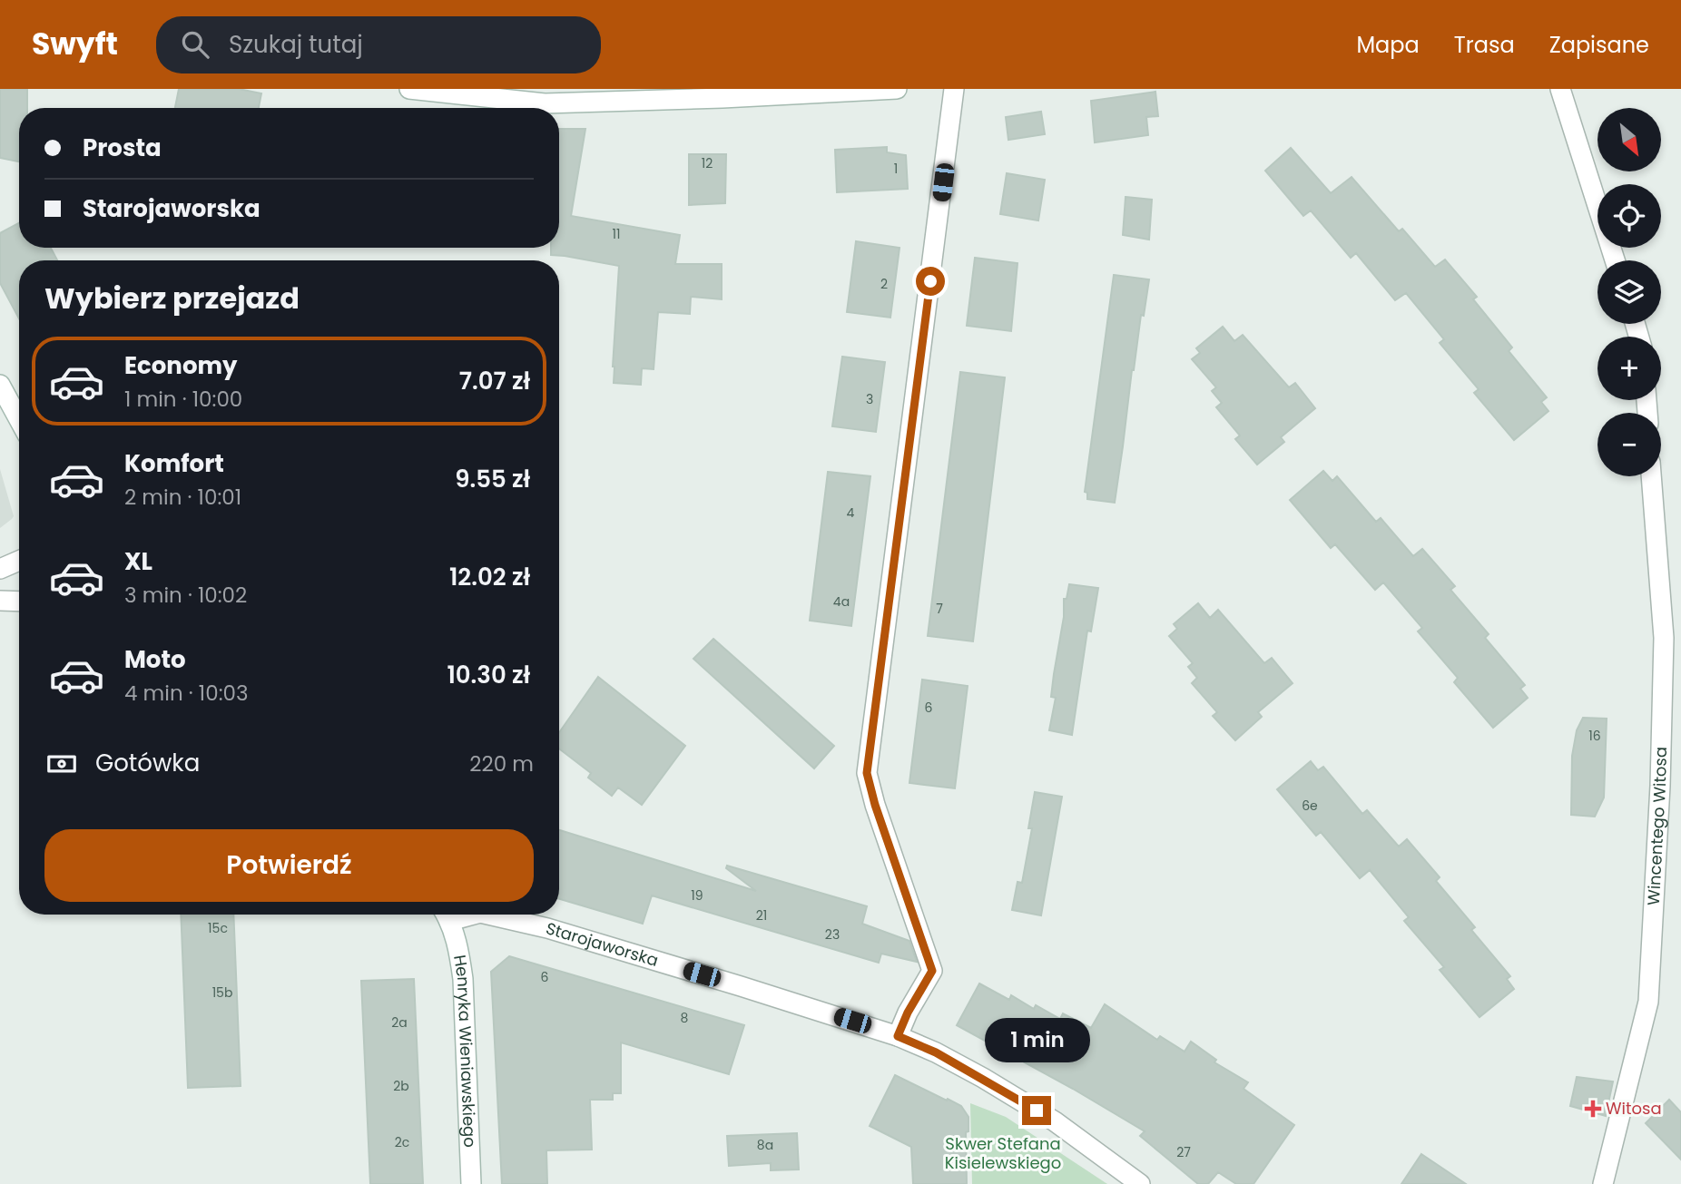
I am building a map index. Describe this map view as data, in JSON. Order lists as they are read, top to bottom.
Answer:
{
  "streets": {
    "street": ["Wincentego Witosa", "Starojaworska", "Henryka Wieniawskiego"]
  },
  "parks": ["Skwer Stefana Kisielewskiego"],
  "places": {
    "health": ["Witosa"]
  },
  "house_numbers": [
    "12",
    "1",
    "11",
    "2",
    "3",
    "4",
    "4a",
    "7",
    "6",
    "16",
    "6e",
    "19",
    "21",
    "15c",
    "23",
    "6",
    "15b",
    "8",
    "2a",
    "2b",
    "2c",
    "8a",
    "27"
  ],
  "north": "bottom right",
  "page": {
    "header": "Swyft",
    "search": "Szukaj tutaj",
    "nav": ["Mapa", "Trasa", "Zapisane"],
    "map_buttons": ["+", "−"],
    "banner": ["Prosta", "Starojaworska"],
    "heading": "Wybierz przejazd",
    "list": [
      {
        "name": "Economy",
        "note": "1 min · 10:00",
        "value": "7.07 zł"
      },
      {
        "name": "Komfort",
        "note": "2 min · 10:01",
        "value": "9.55 zł"
      },
      {
        "name": "XL",
        "note": "3 min · 10:02",
        "value": "12.02 zł"
      },
      {
        "name": "Moto",
        "note": "4 min · 10:03",
        "value": "10.30 zł"
      }
    ],
    "pay": ["Gotówka", "220 m"],
    "buttons": "Potwierdź",
    "bubble": "1 min"
  }
}
